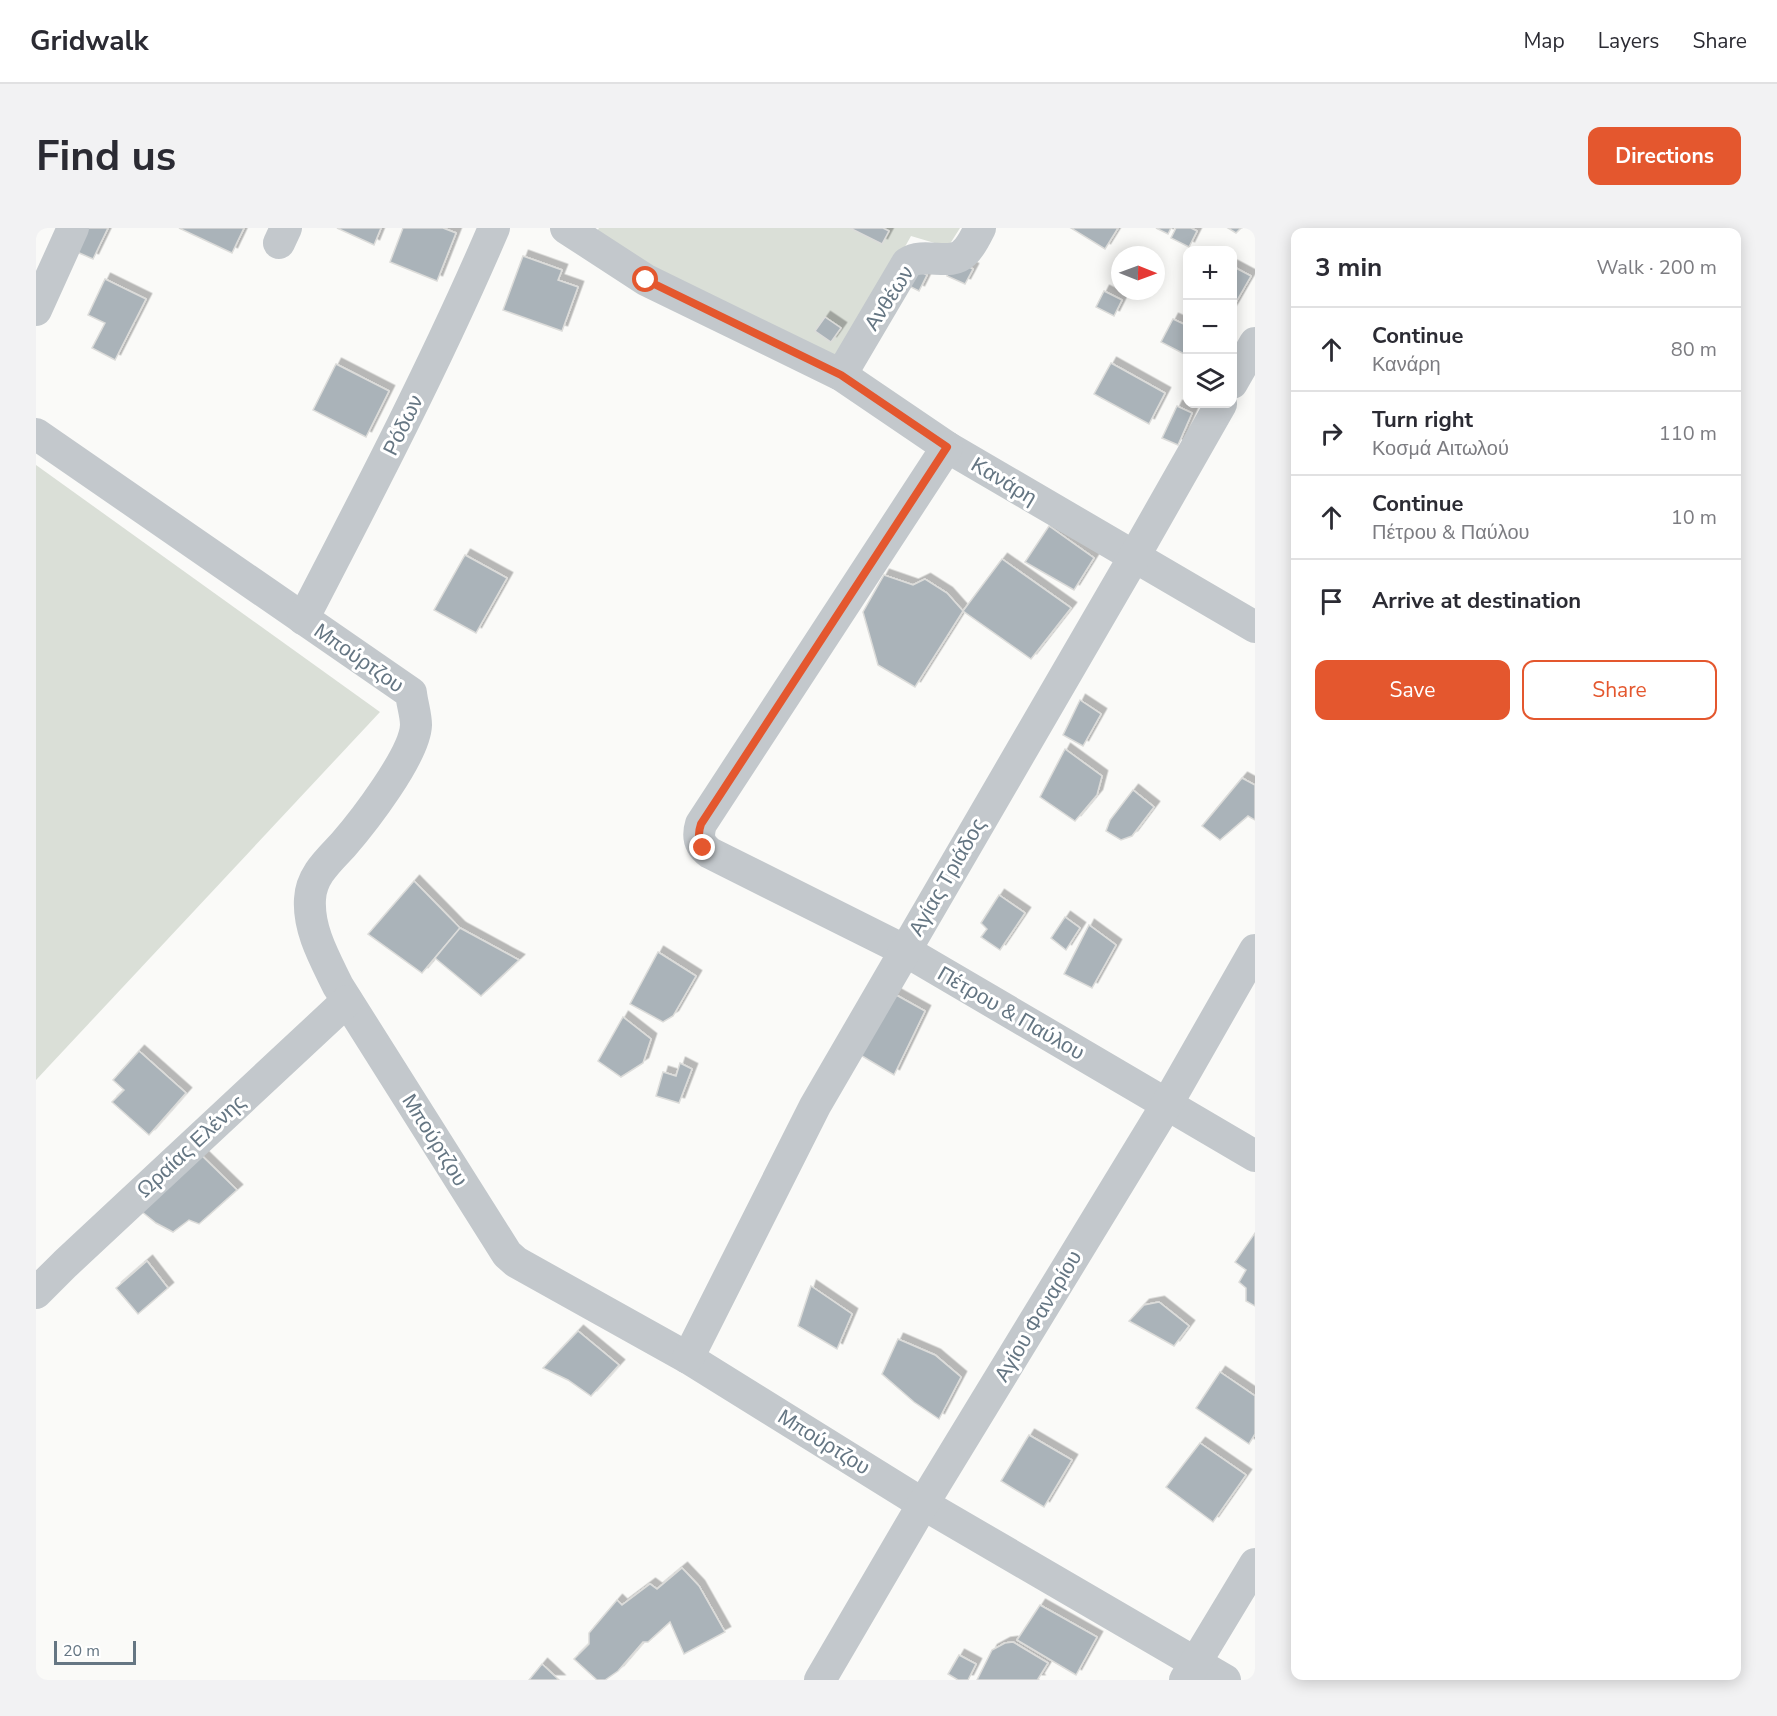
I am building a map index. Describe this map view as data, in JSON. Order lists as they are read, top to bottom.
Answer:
{
  "streets": {
    "street": [
      "Ανθέων",
      "Ρόδων",
      "Κανάρη",
      "Μπούρτζου",
      "Αγίας Τριάδος",
      "Πέτρου & Παύλου",
      "Ωραίας Ελένης",
      "Αγίου Φαναρίου"
    ]
  },
  "crossings": [
    ["Ανθέων", "Κανάρη"],
    ["Ρόδων", "Μπούρτζου"],
    ["Κανάρη", "Αγίας Τριάδος"],
    ["Κανάρη", "Πέτρου & Παύλου"],
    ["Μπούρτζου", "Αγίας Τριάδος"],
    ["Μπούρτζου", "Ωραίας Ελένης"],
    ["Μπούρτζου", "Αγίου Φαναρίου"],
    ["Αγίας Τριάδος", "Πέτρου & Παύλου"],
    ["Πέτρου & Παύλου", "Αγίου Φαναρίου"]
  ],
  "scale_bar": "20 m",
  "north": "right",
  "page": {
    "header": "Gridwalk",
    "nav": ["Map", "Layers", "Share"],
    "buttons": [
      "Directions",
      ["Save", "Share"]
    ],
    "title": "Find us",
    "heading": ["3 min", "Walk · 200 m"],
    "map_buttons": ["+", "−"],
    "list": [
      ["Continue", "Κανάρη", "80 m"],
      ["Turn right", "Κοσμά Αιτωλού", "110 m"],
      ["Continue", "Πέτρου & Παύλου", "10 m"],
      "Arrive at destination"
    ],
    "scale": "20 m"
  }
}
